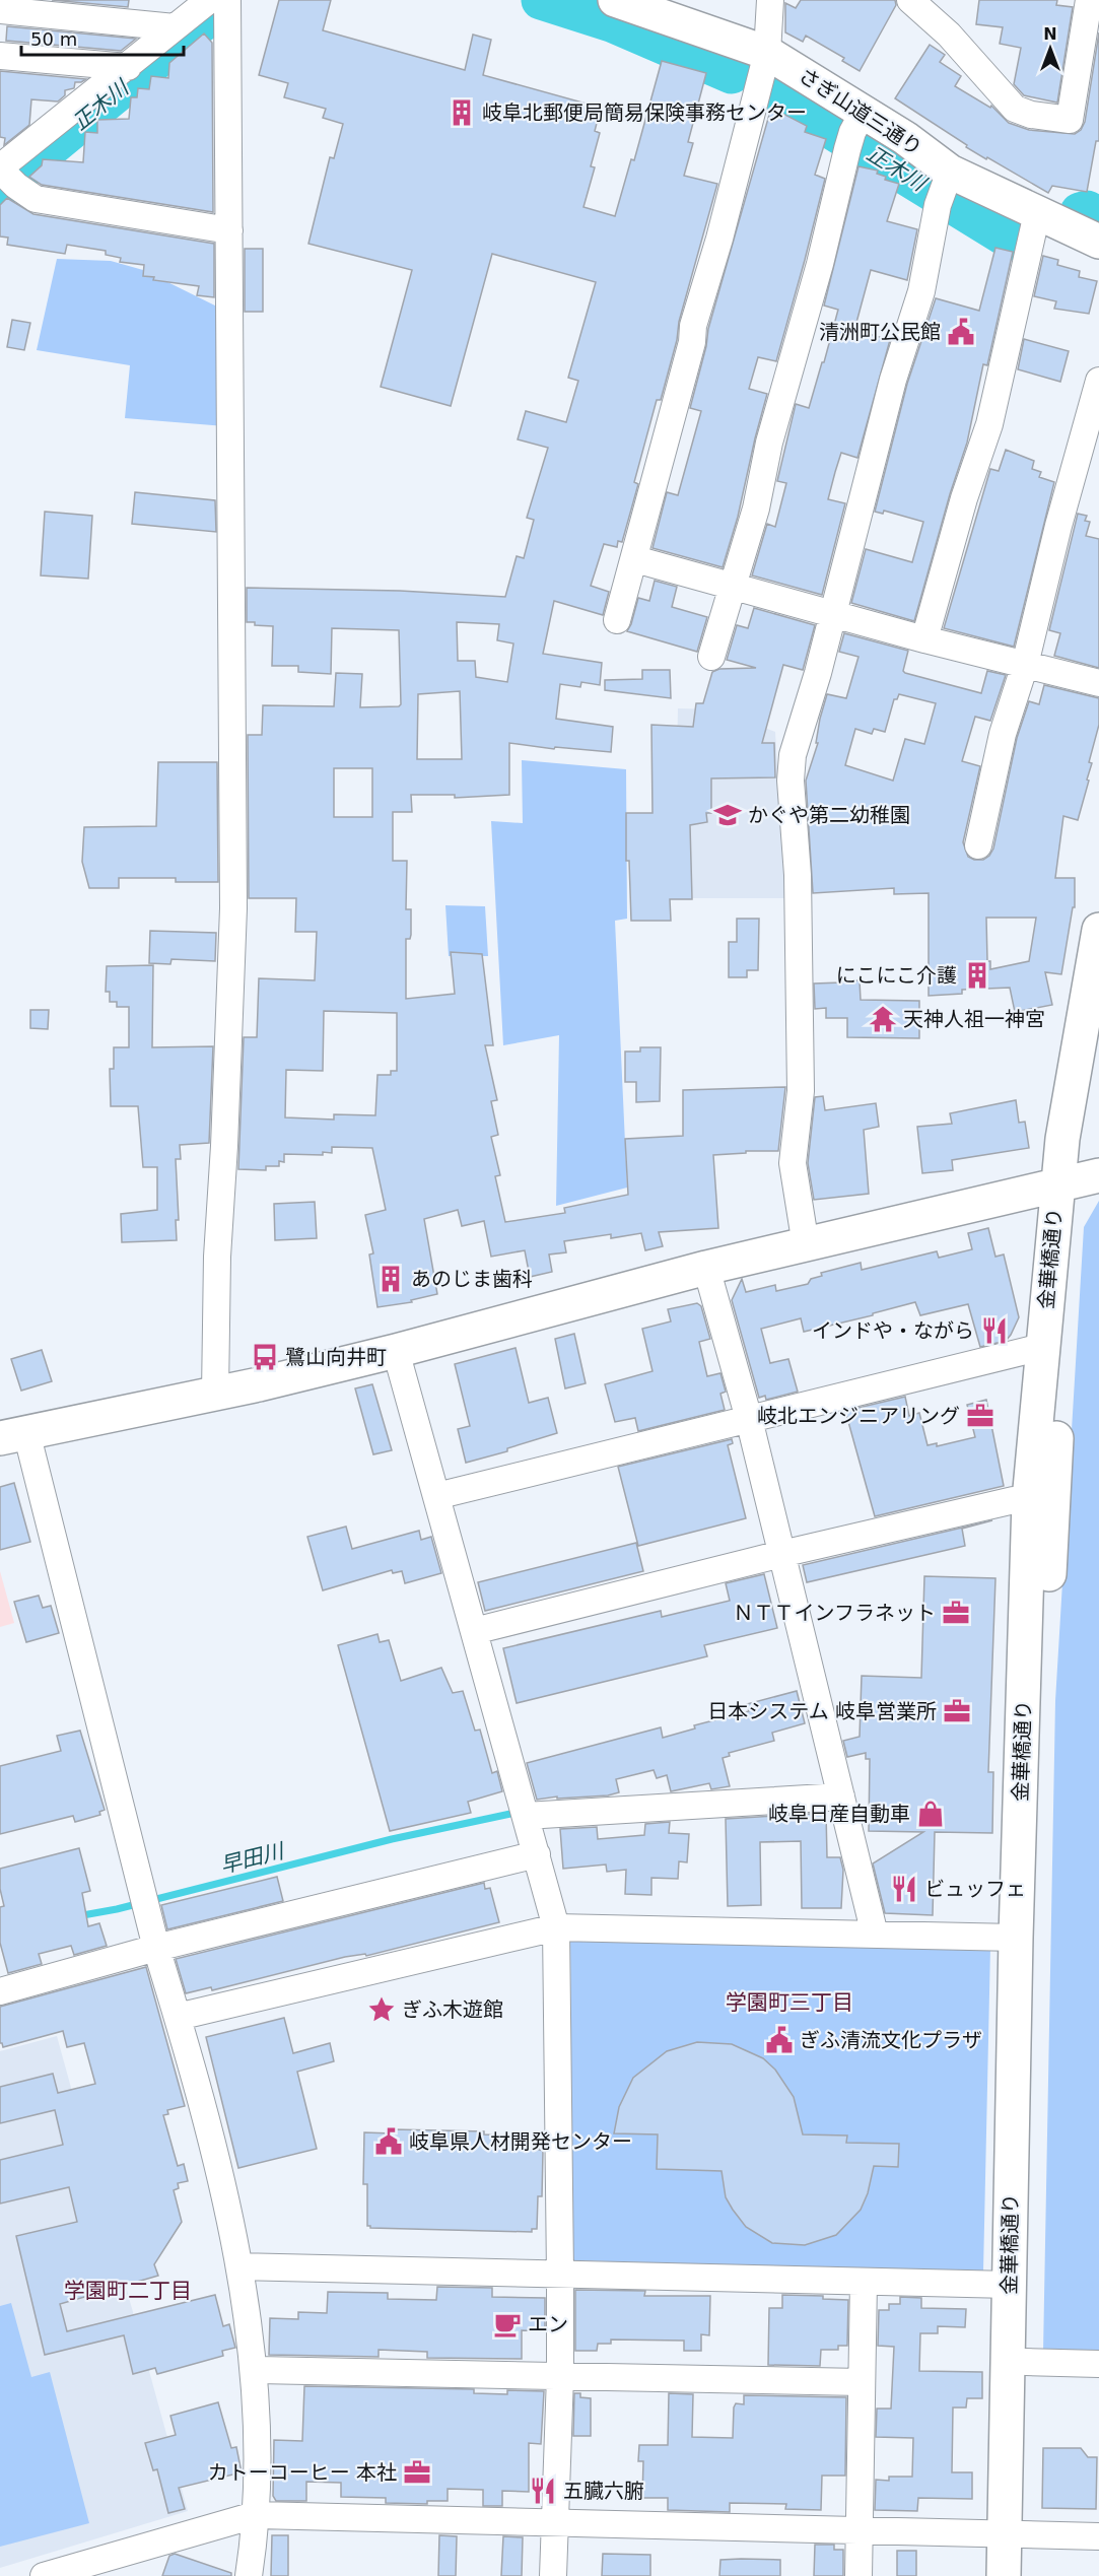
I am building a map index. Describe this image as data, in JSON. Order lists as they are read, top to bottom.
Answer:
{
  "streets": {
    "street": ["さぎ山道三通り", "金華橋通り"]
  },
  "districts": ["学園町三丁目", "学園町二丁目"],
  "water": ["正木川", "早田川"],
  "places": {
    "building": ["岐阜北郵便局簡易保険事務センター", "にこにこ介護", "あのじま歯科"],
    "public building": ["清洲町公民館", "ぎふ清流文化プラザ", "岐阜県人材開発センター"],
    "school or university": ["かぐや第二幼稚園"],
    "temple": ["天神人祖一神宮"],
    "restaurant": ["インドや・ながら", "ビュッフェ", "五臓六腑"],
    "bus stop": ["鷺山向井町"],
    "office": [
      "岐北エンジニアリング",
      "ＮＴＴインフラネット",
      "日本システム 岐阜営業所",
      "カトーコーヒー 本社"
    ],
    "shop": ["岐阜日産自動車"],
    "place": ["ぎふ木遊館"],
    "cafe": ["エン"]
  },
  "scale_bar": "50 m",
  "north": "top"
}
